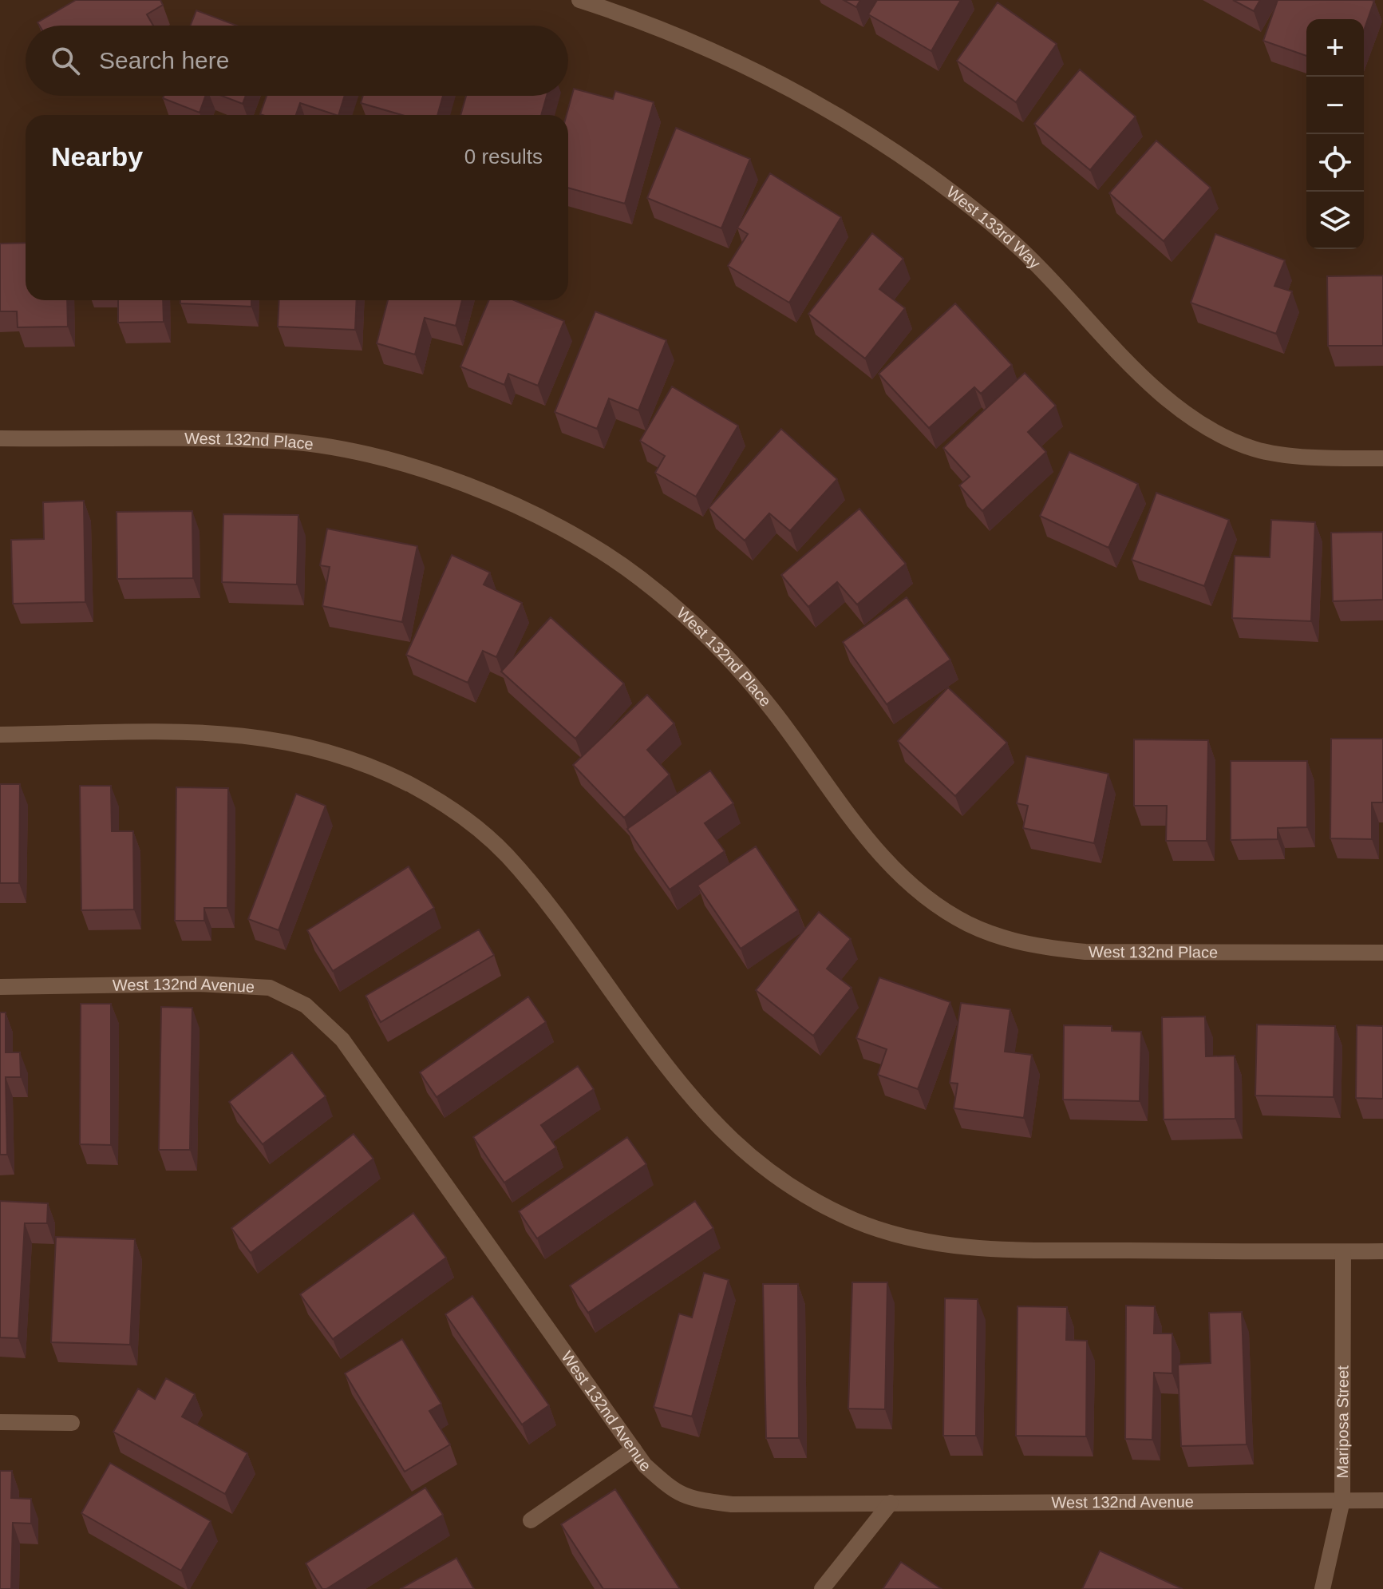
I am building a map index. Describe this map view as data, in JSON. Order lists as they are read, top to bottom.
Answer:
{
  "streets": {
    "street": [
      "West 133rd Way",
      "West 132nd Place",
      "West 132nd Avenue",
      "Mariposa Street"
    ]
  },
  "crossings": [
    ["West 132nd Avenue", "Mariposa Street"]
  ],
  "page": {
    "map_buttons": ["+", "−"],
    "search": "Search here",
    "heading": ["Nearby", "0 results"]
  }
}
